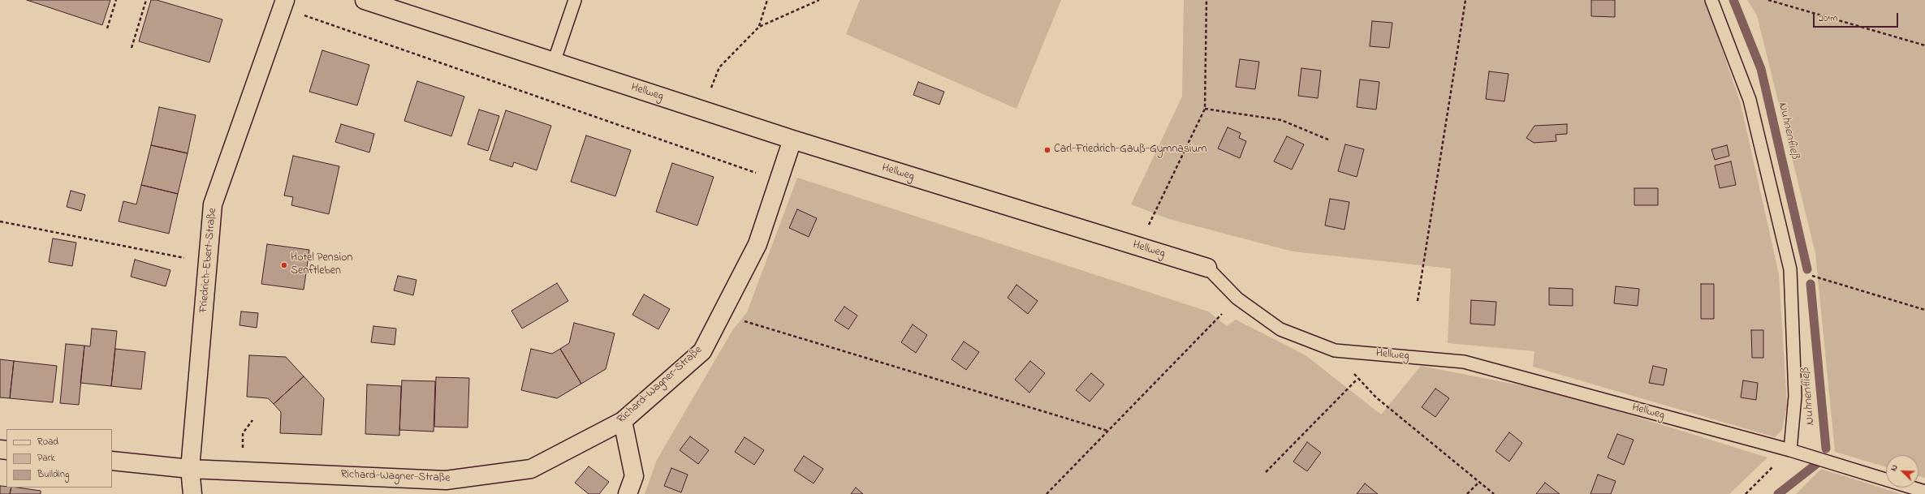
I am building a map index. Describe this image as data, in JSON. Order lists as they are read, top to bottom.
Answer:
{
  "streets": {
    "street": ["Hellweg", "Friedrich-Ebert-Straße", "Richard-Wagner-Straße"]
  },
  "crossings": [
    ["Hellweg", "Richard-Wagner-Straße"],
    ["Friedrich-Ebert-Straße", "Richard-Wagner-Straße"]
  ],
  "water": ["Nuhnenfließ"],
  "places": ["Carl-Friedrich-Gauß-Gymnasium", "Hotel Pension Senftleben"],
  "legend": ["Road", "Park", "Building"],
  "scale_bar": "20 m",
  "north": "top left"
}
